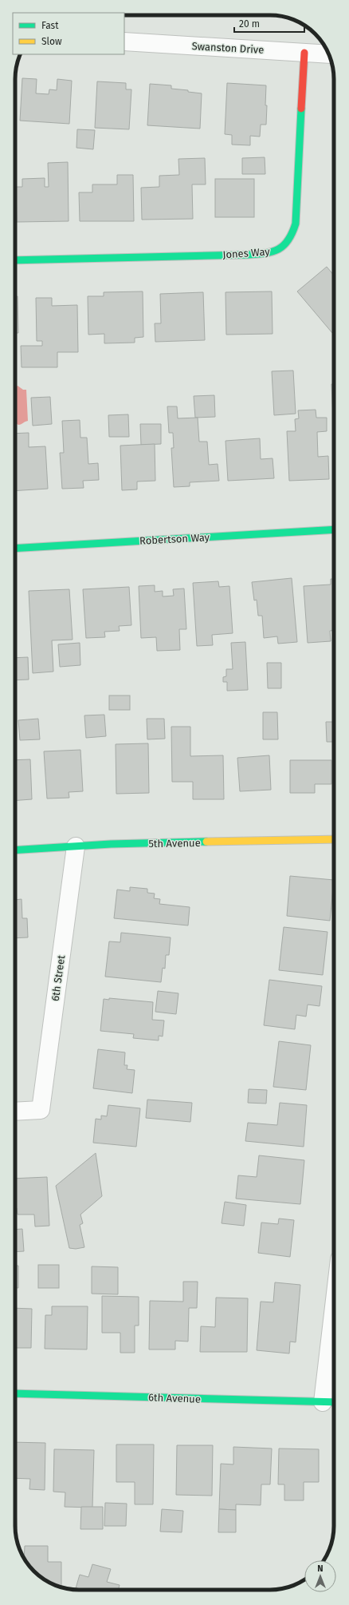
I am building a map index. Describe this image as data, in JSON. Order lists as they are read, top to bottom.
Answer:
{
  "streets": {
    "street": [
      "Swanston Drive",
      "Jones Way",
      "Robertson Way",
      "5th Avenue",
      "6th Street",
      "6th Avenue"
    ]
  },
  "crossings": [
    ["Swanston Drive", "Jones Way"],
    ["5th Avenue", "6th Street"]
  ],
  "legend": ["Fast", "Slow"],
  "scale_bar": "20 m",
  "north": "top"
}
